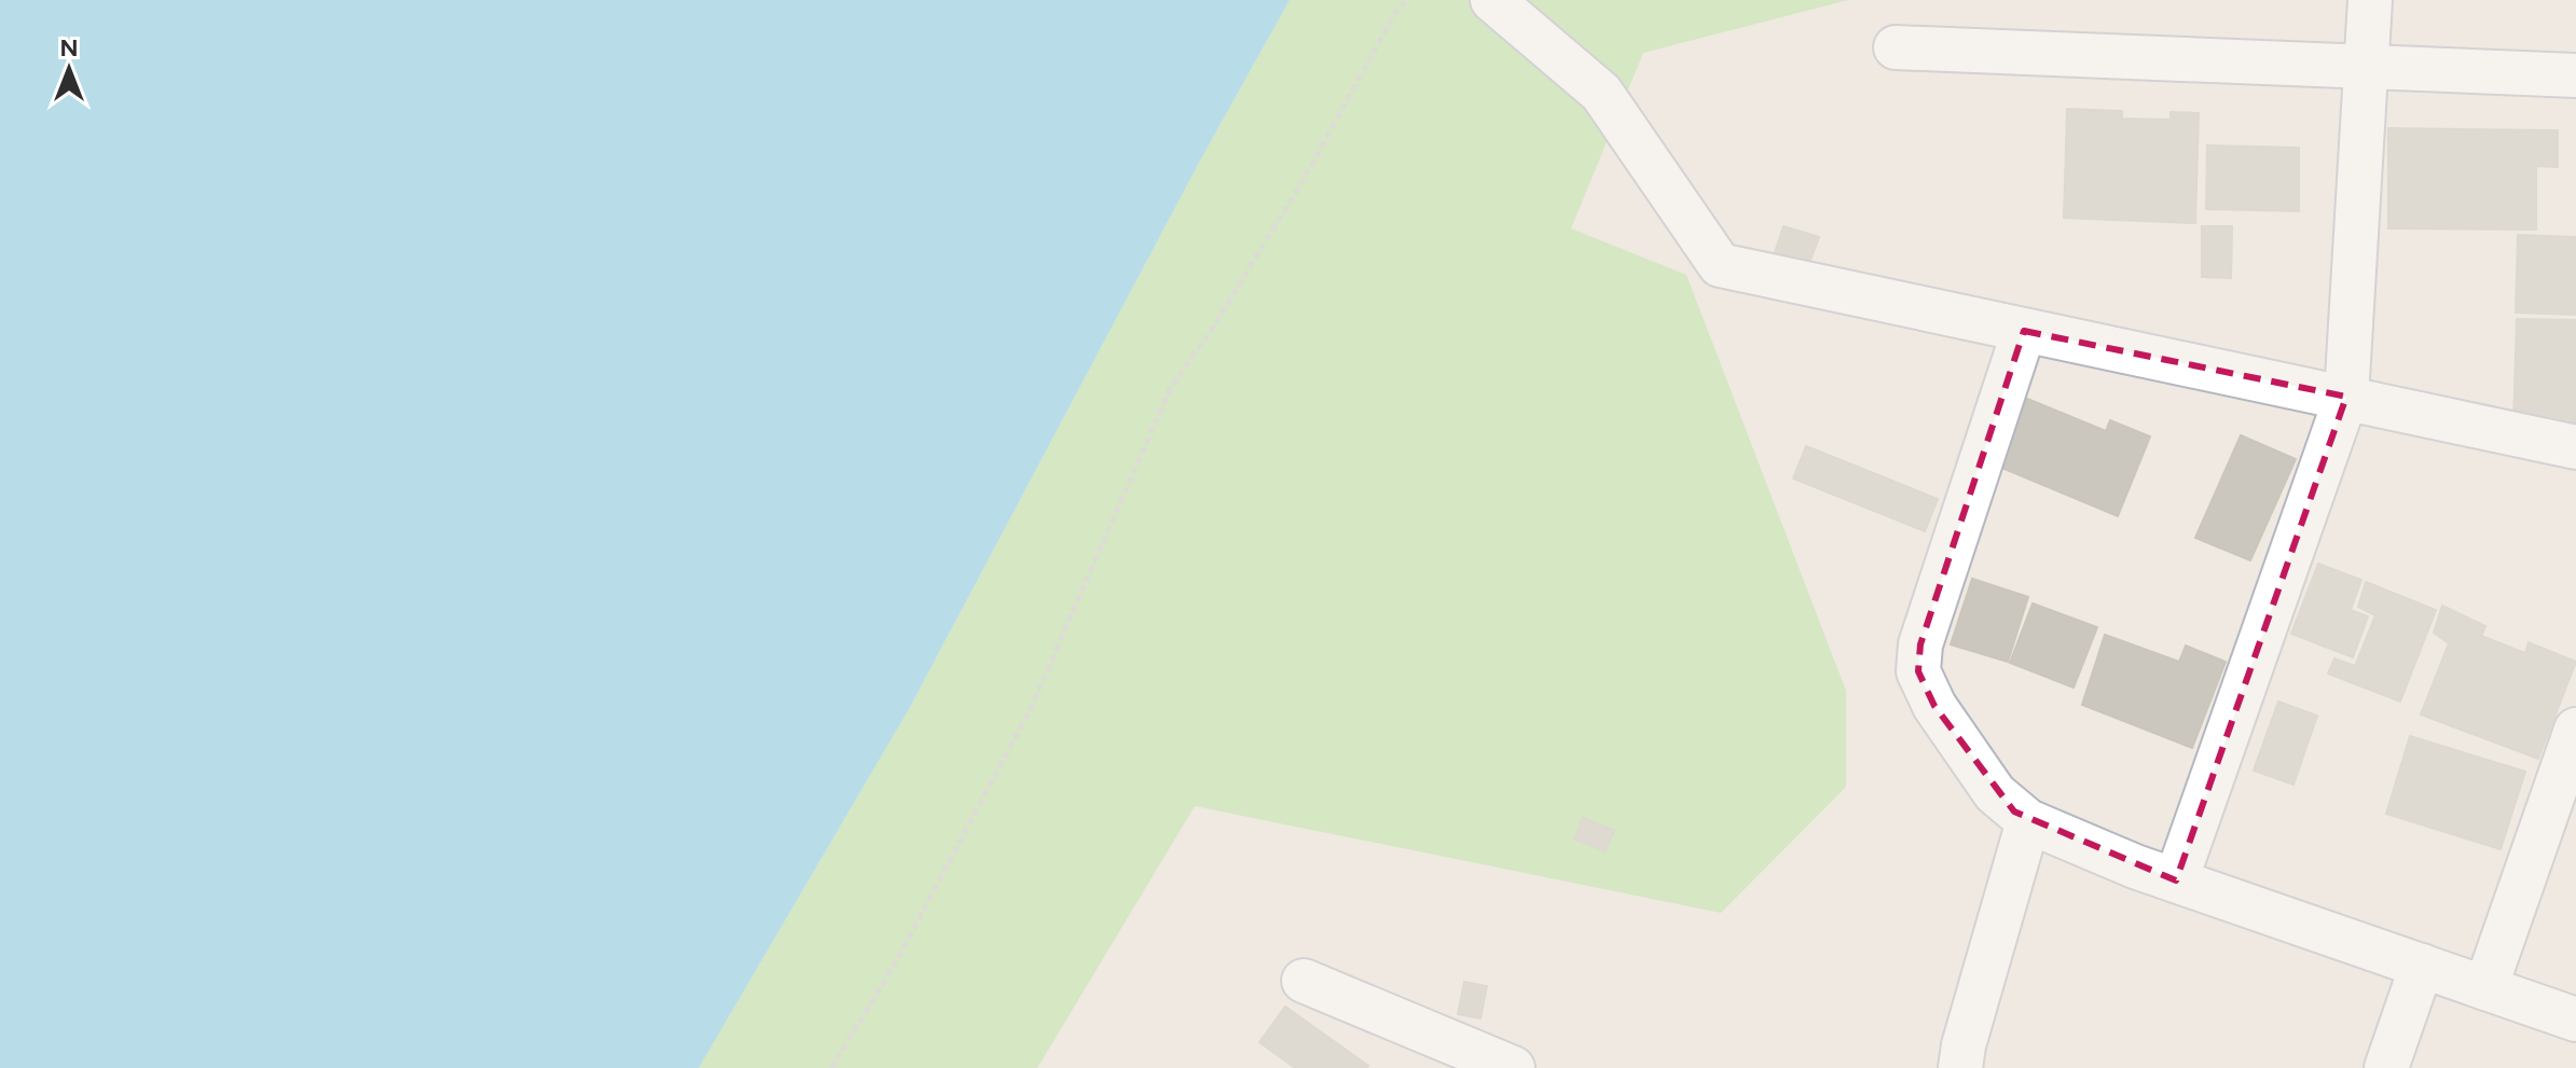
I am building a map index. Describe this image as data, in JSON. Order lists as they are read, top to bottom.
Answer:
{
  "north": "top"
}
